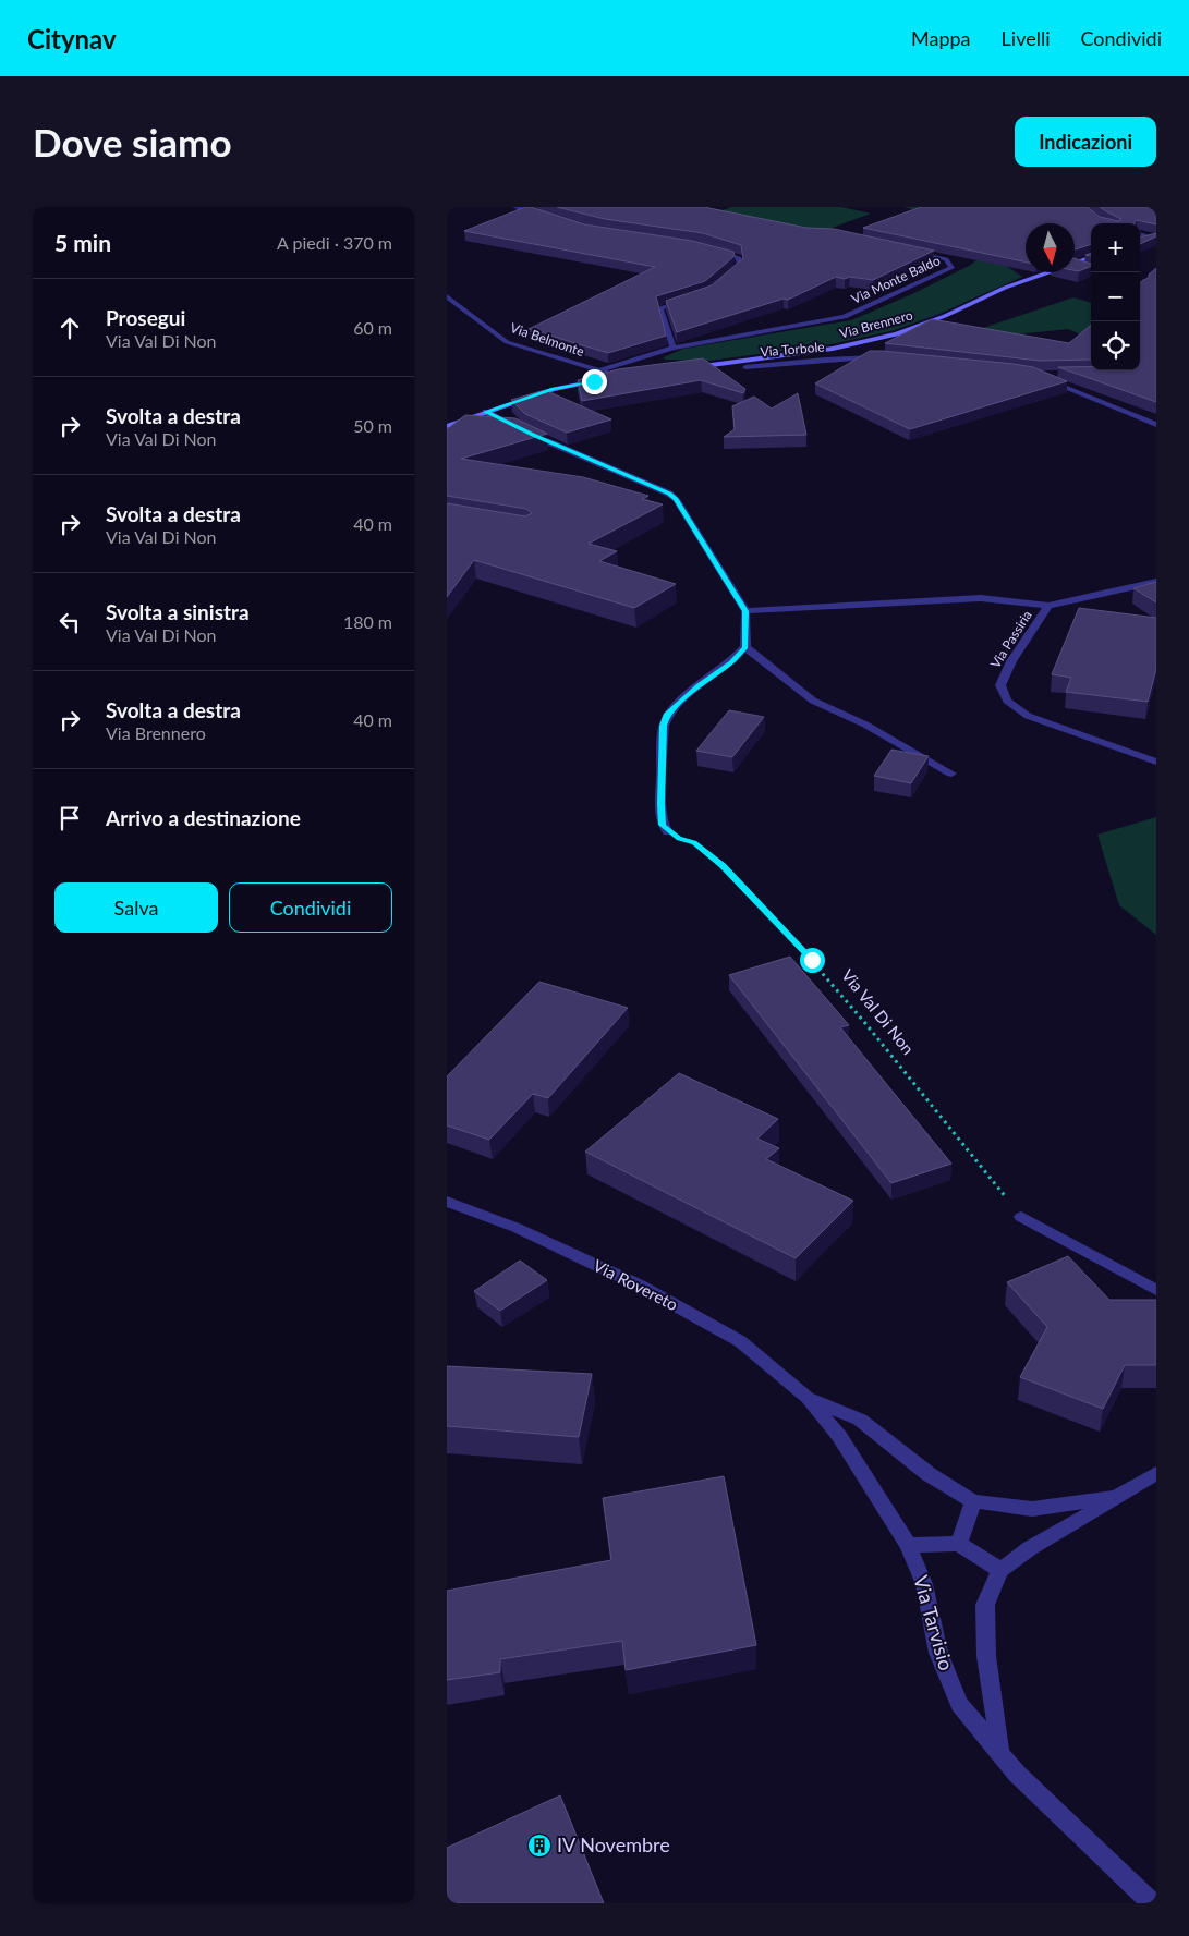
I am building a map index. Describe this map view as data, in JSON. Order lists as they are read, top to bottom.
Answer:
{
  "streets": {
    "street": [
      "Via Monte Baldo",
      "Via Brennero",
      "Via Belmonte",
      "Via Torbole",
      "Via Passiria",
      "Via Rovereto",
      "Via Tarvisio"
    ],
    "path": ["Via Val Di Non"]
  },
  "crossings": [
    ["Via Brennero", "Via Torbole"],
    ["Via Rovereto", "Via Tarvisio"]
  ],
  "places": {
    "building": ["IV Novembre"]
  },
  "north": "bottom",
  "page": {
    "header": "Citynav",
    "nav": ["Mappa", "Livelli", "Condividi"],
    "buttons": [
      "Indicazioni",
      ["Salva", "Condividi"]
    ],
    "title": "Dove siamo",
    "heading": ["5 min", "A piedi · 370 m"],
    "map_buttons": ["+", "−"],
    "list": [
      ["Prosegui", "Via Val Di Non", "60 m"],
      ["Svolta a destra", "Via Val Di Non", "50 m"],
      ["Svolta a destra", "Via Val Di Non", "40 m"],
      ["Svolta a sinistra", "Via Val Di Non", "180 m"],
      ["Svolta a destra", "Via Brennero", "40 m"],
      "Arrivo a destinazione"
    ]
  }
}
